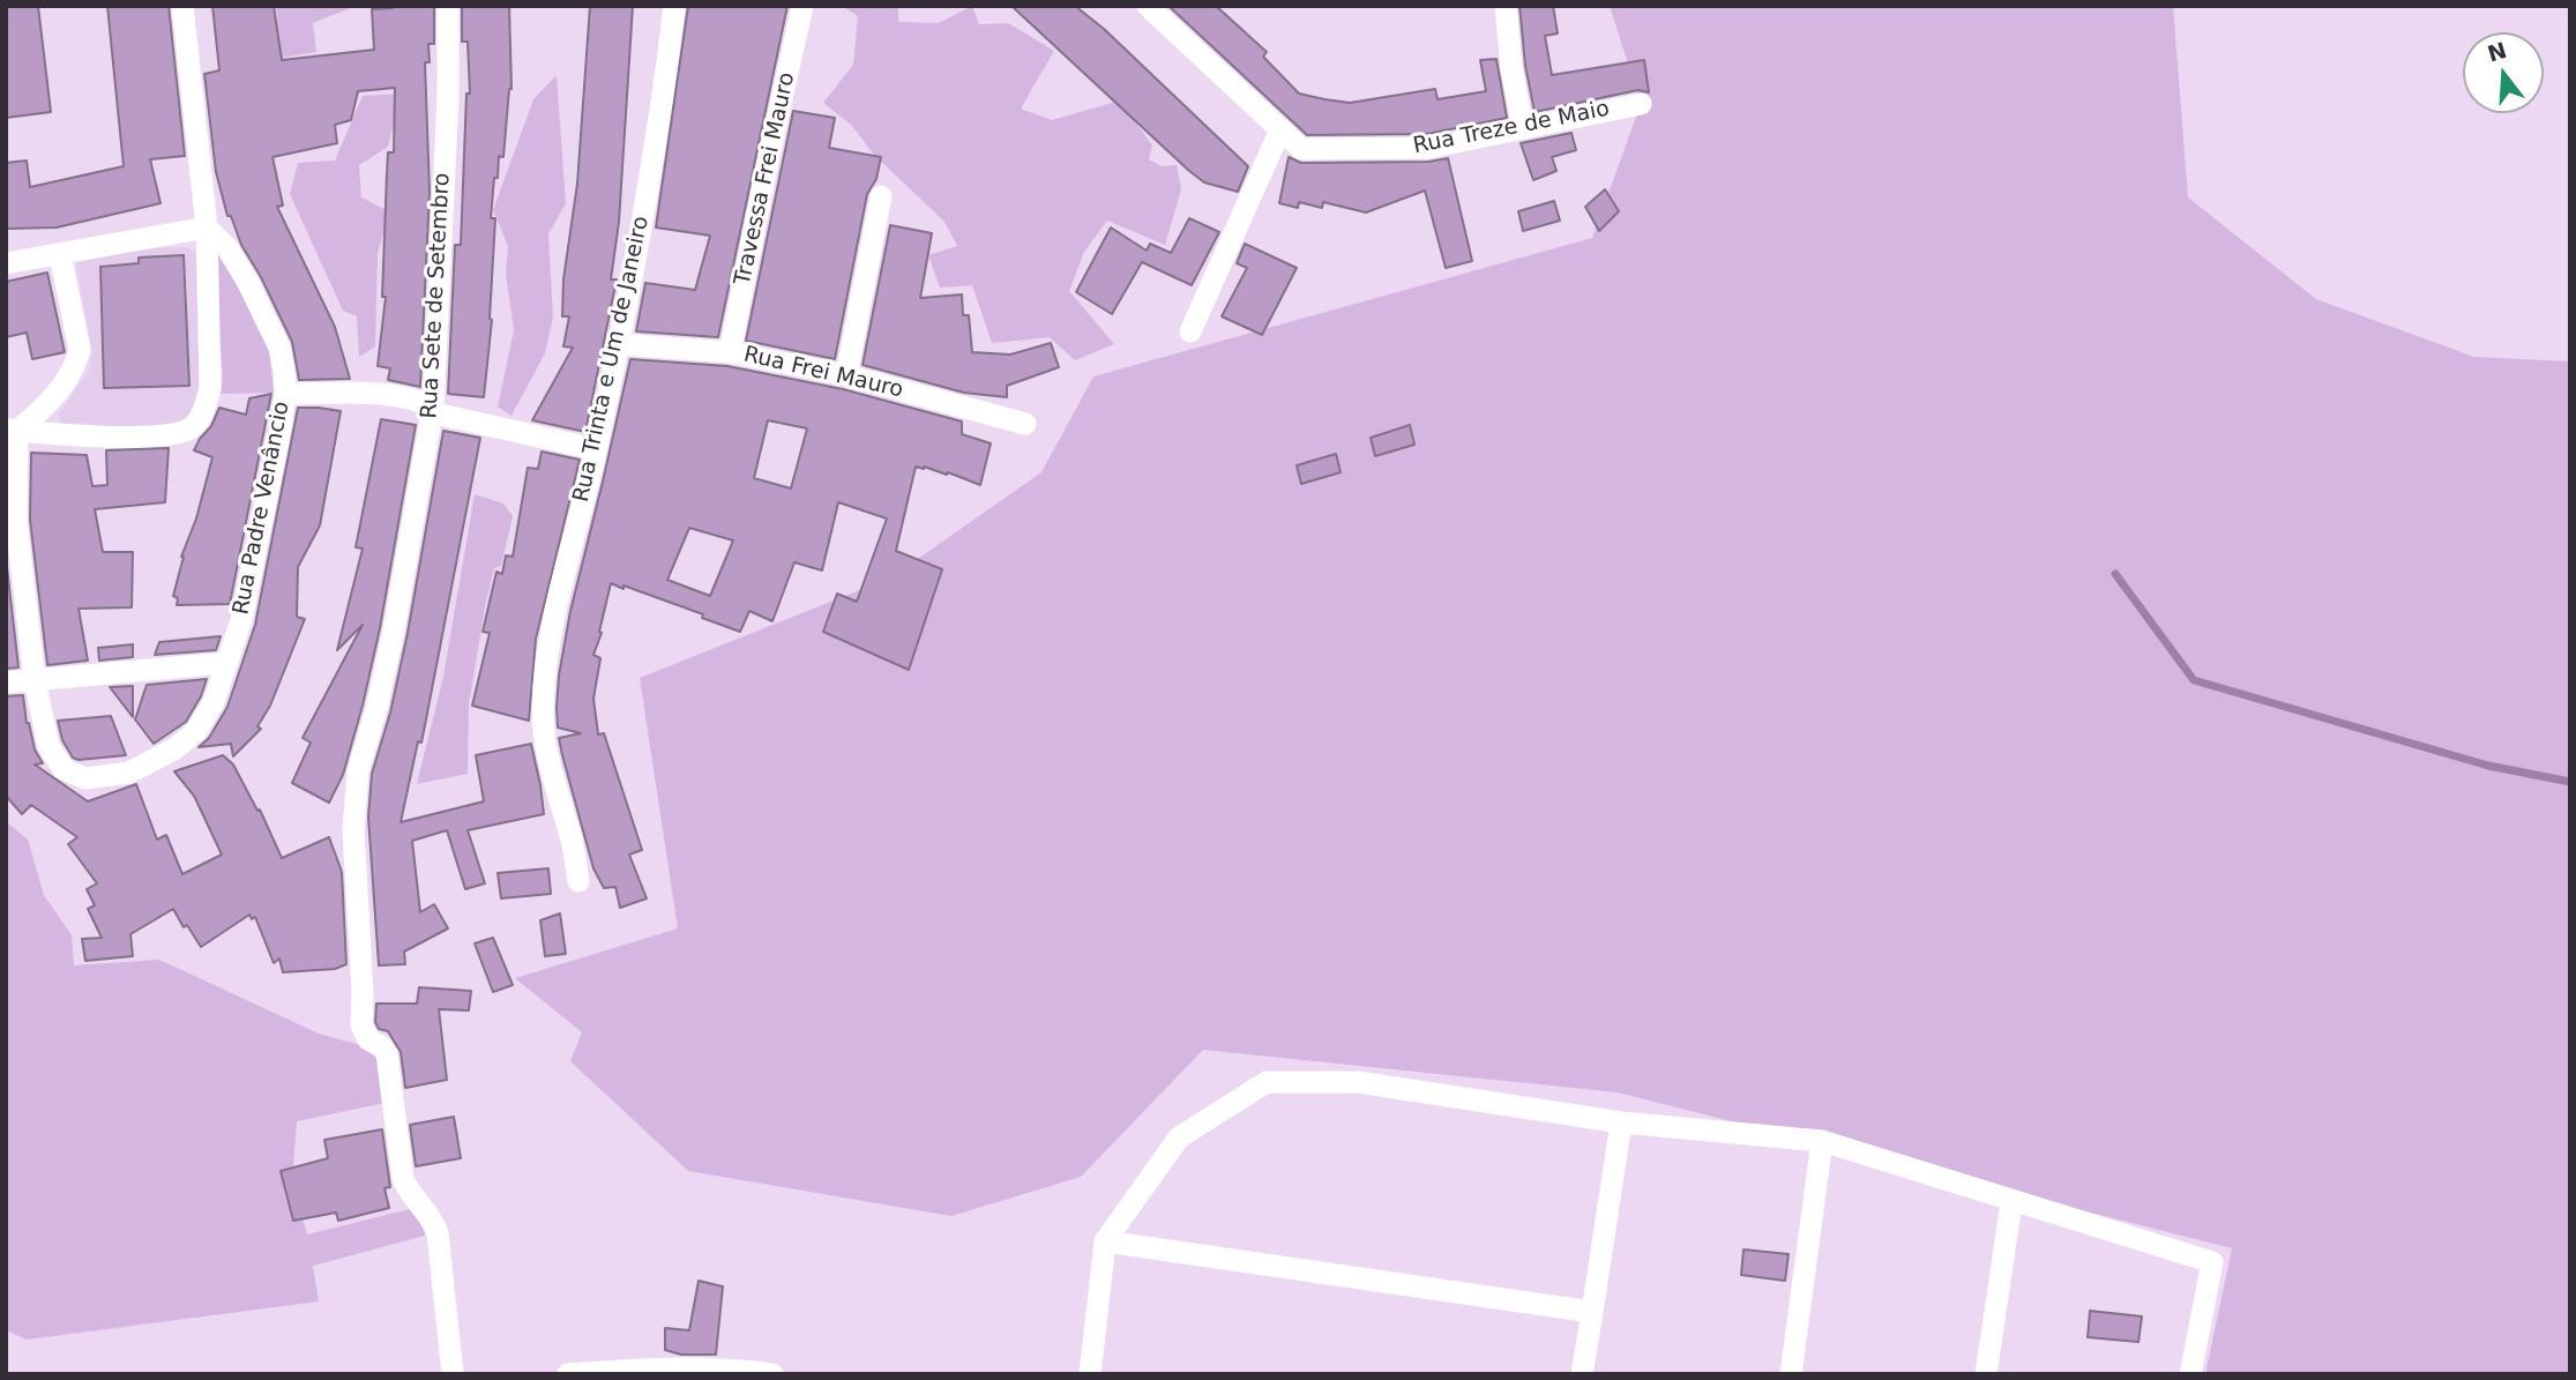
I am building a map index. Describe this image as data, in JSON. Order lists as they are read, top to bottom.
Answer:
{
  "streets": {
    "street": [
      "Rua Treze de Maio",
      "Travessa Frei Mauro",
      "Rua Sete de Setembro",
      "Rua Trinta e Um de Janeiro",
      "Rua Frei Mauro",
      "Rua Padre Venâncio"
    ]
  },
  "crossings": [
    ["Travessa Frei Mauro", "Rua Frei Mauro"],
    ["Rua Trinta e Um de Janeiro", "Rua Frei Mauro"]
  ],
  "north": "top"
}
